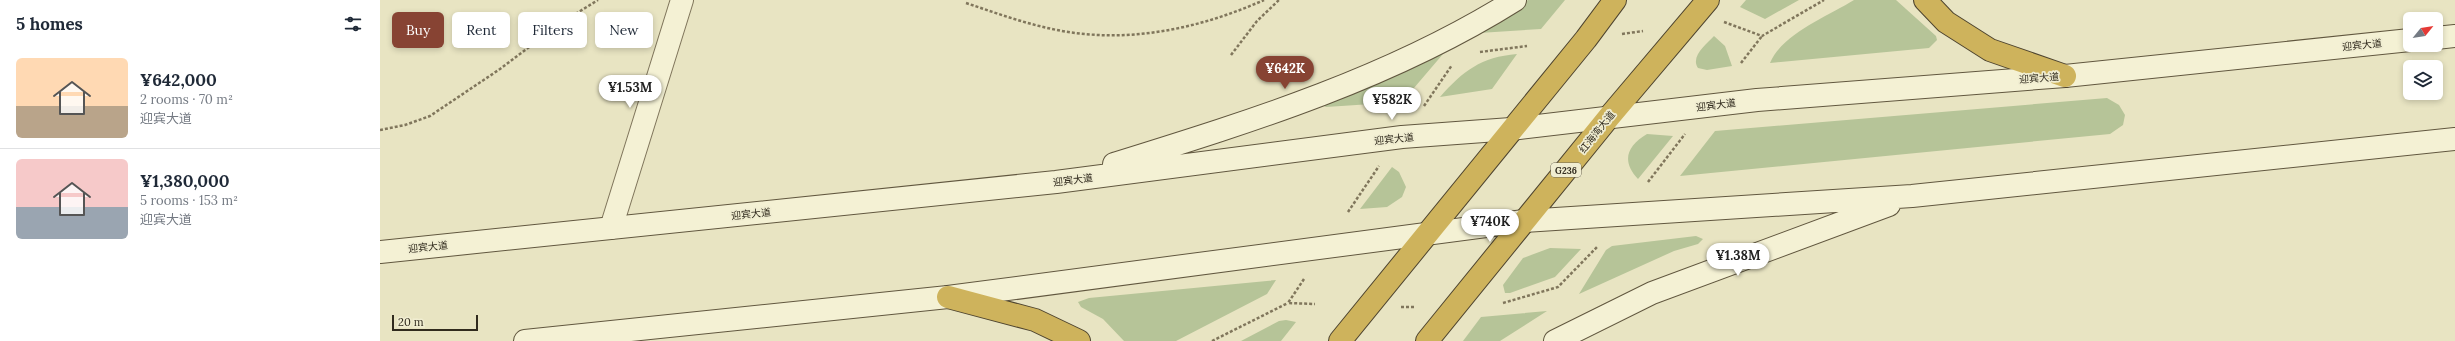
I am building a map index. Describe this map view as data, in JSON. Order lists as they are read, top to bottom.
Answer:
{
  "streets": {
    "highway": ["红海湾大道", "G236"],
    "main road": ["迎宾大道"]
  },
  "crossings": [
    ["迎宾大道", "红海湾大道"]
  ],
  "scale_bar": "20 m",
  "north": "top right",
  "page": {
    "heading": "5 homes",
    "chip": [
      "Buy",
      "Rent",
      "Filters",
      "New"
    ],
    "list": [
      {
        "name": "¥642,000",
        "note": "2 rooms · 70 m² · 迎宾大道"
      },
      {
        "name": "¥1,380,000",
        "note": "5 rooms · 153 m² · 迎宾大道"
      }
    ],
    "price": [
      "¥642K",
      "¥1.53M",
      "¥582K",
      "¥740K",
      "¥1.38M"
    ],
    "scale": "20 m"
  }
}
